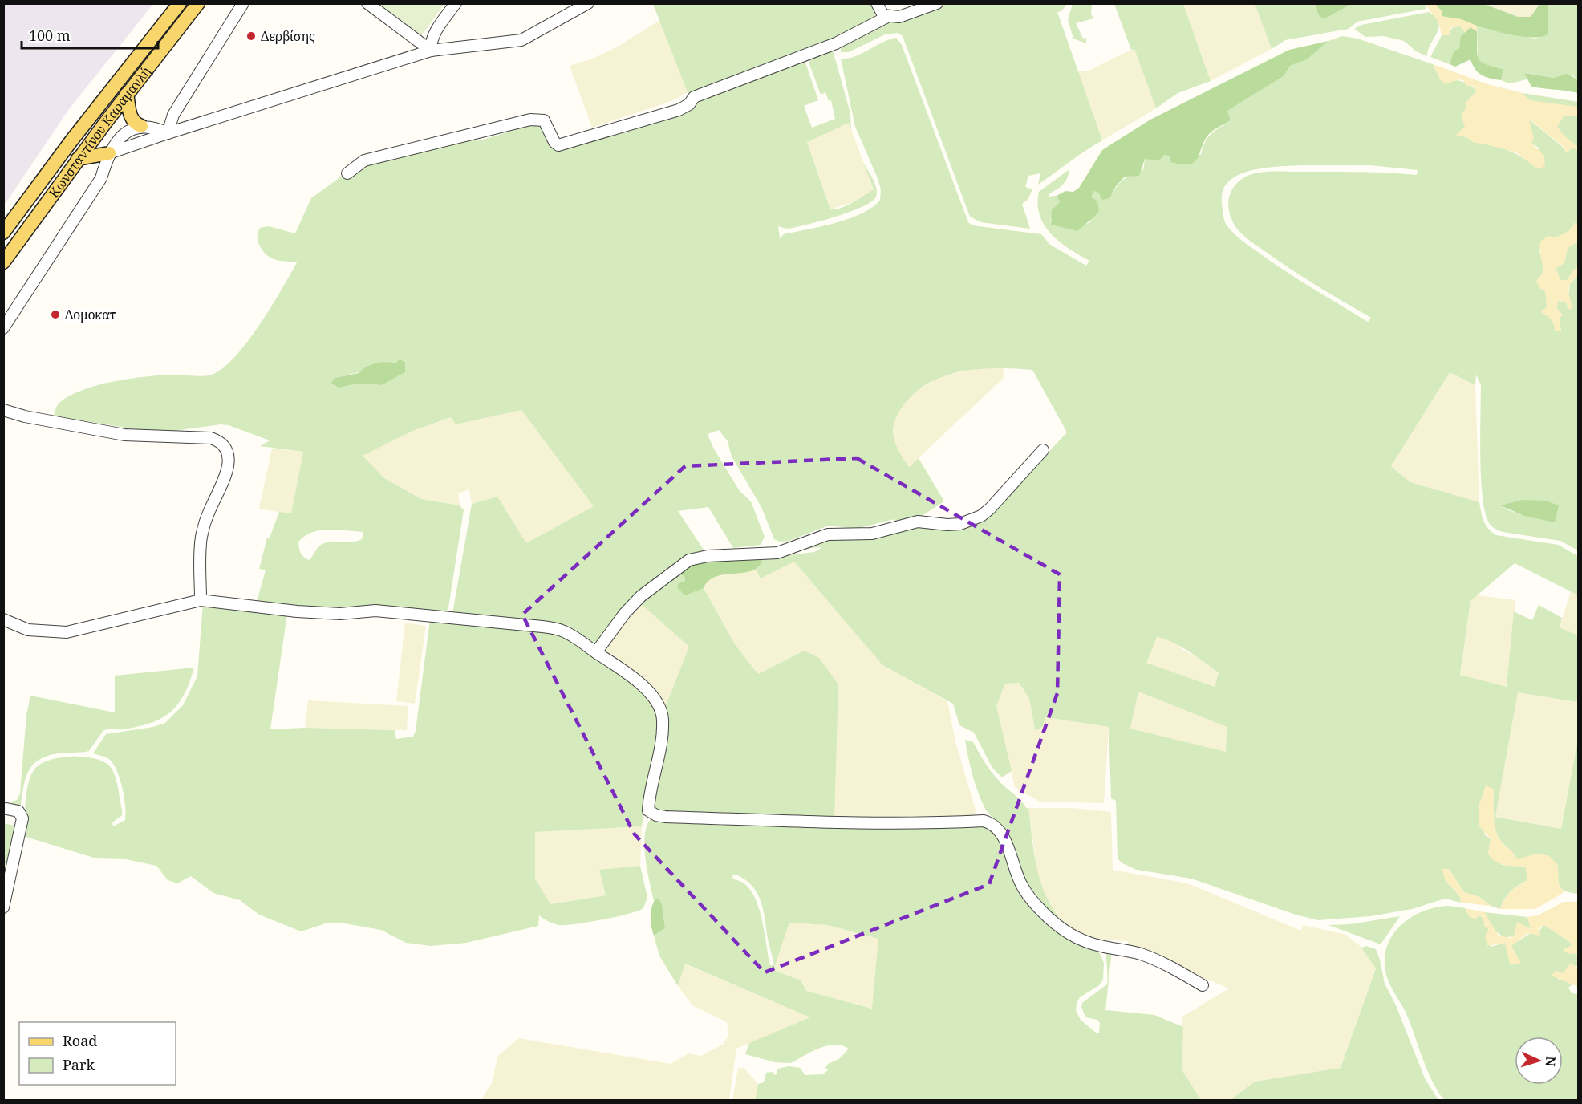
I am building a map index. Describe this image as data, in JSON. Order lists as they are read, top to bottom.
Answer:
{
  "streets": {
    "main road": ["Κωνσταντίνου Καραμανλή"]
  },
  "places": ["Δερβίσης", "Δομοκατ"],
  "legend": ["Road", "Park"],
  "scale_bar": "100 m",
  "north": "right"
}
